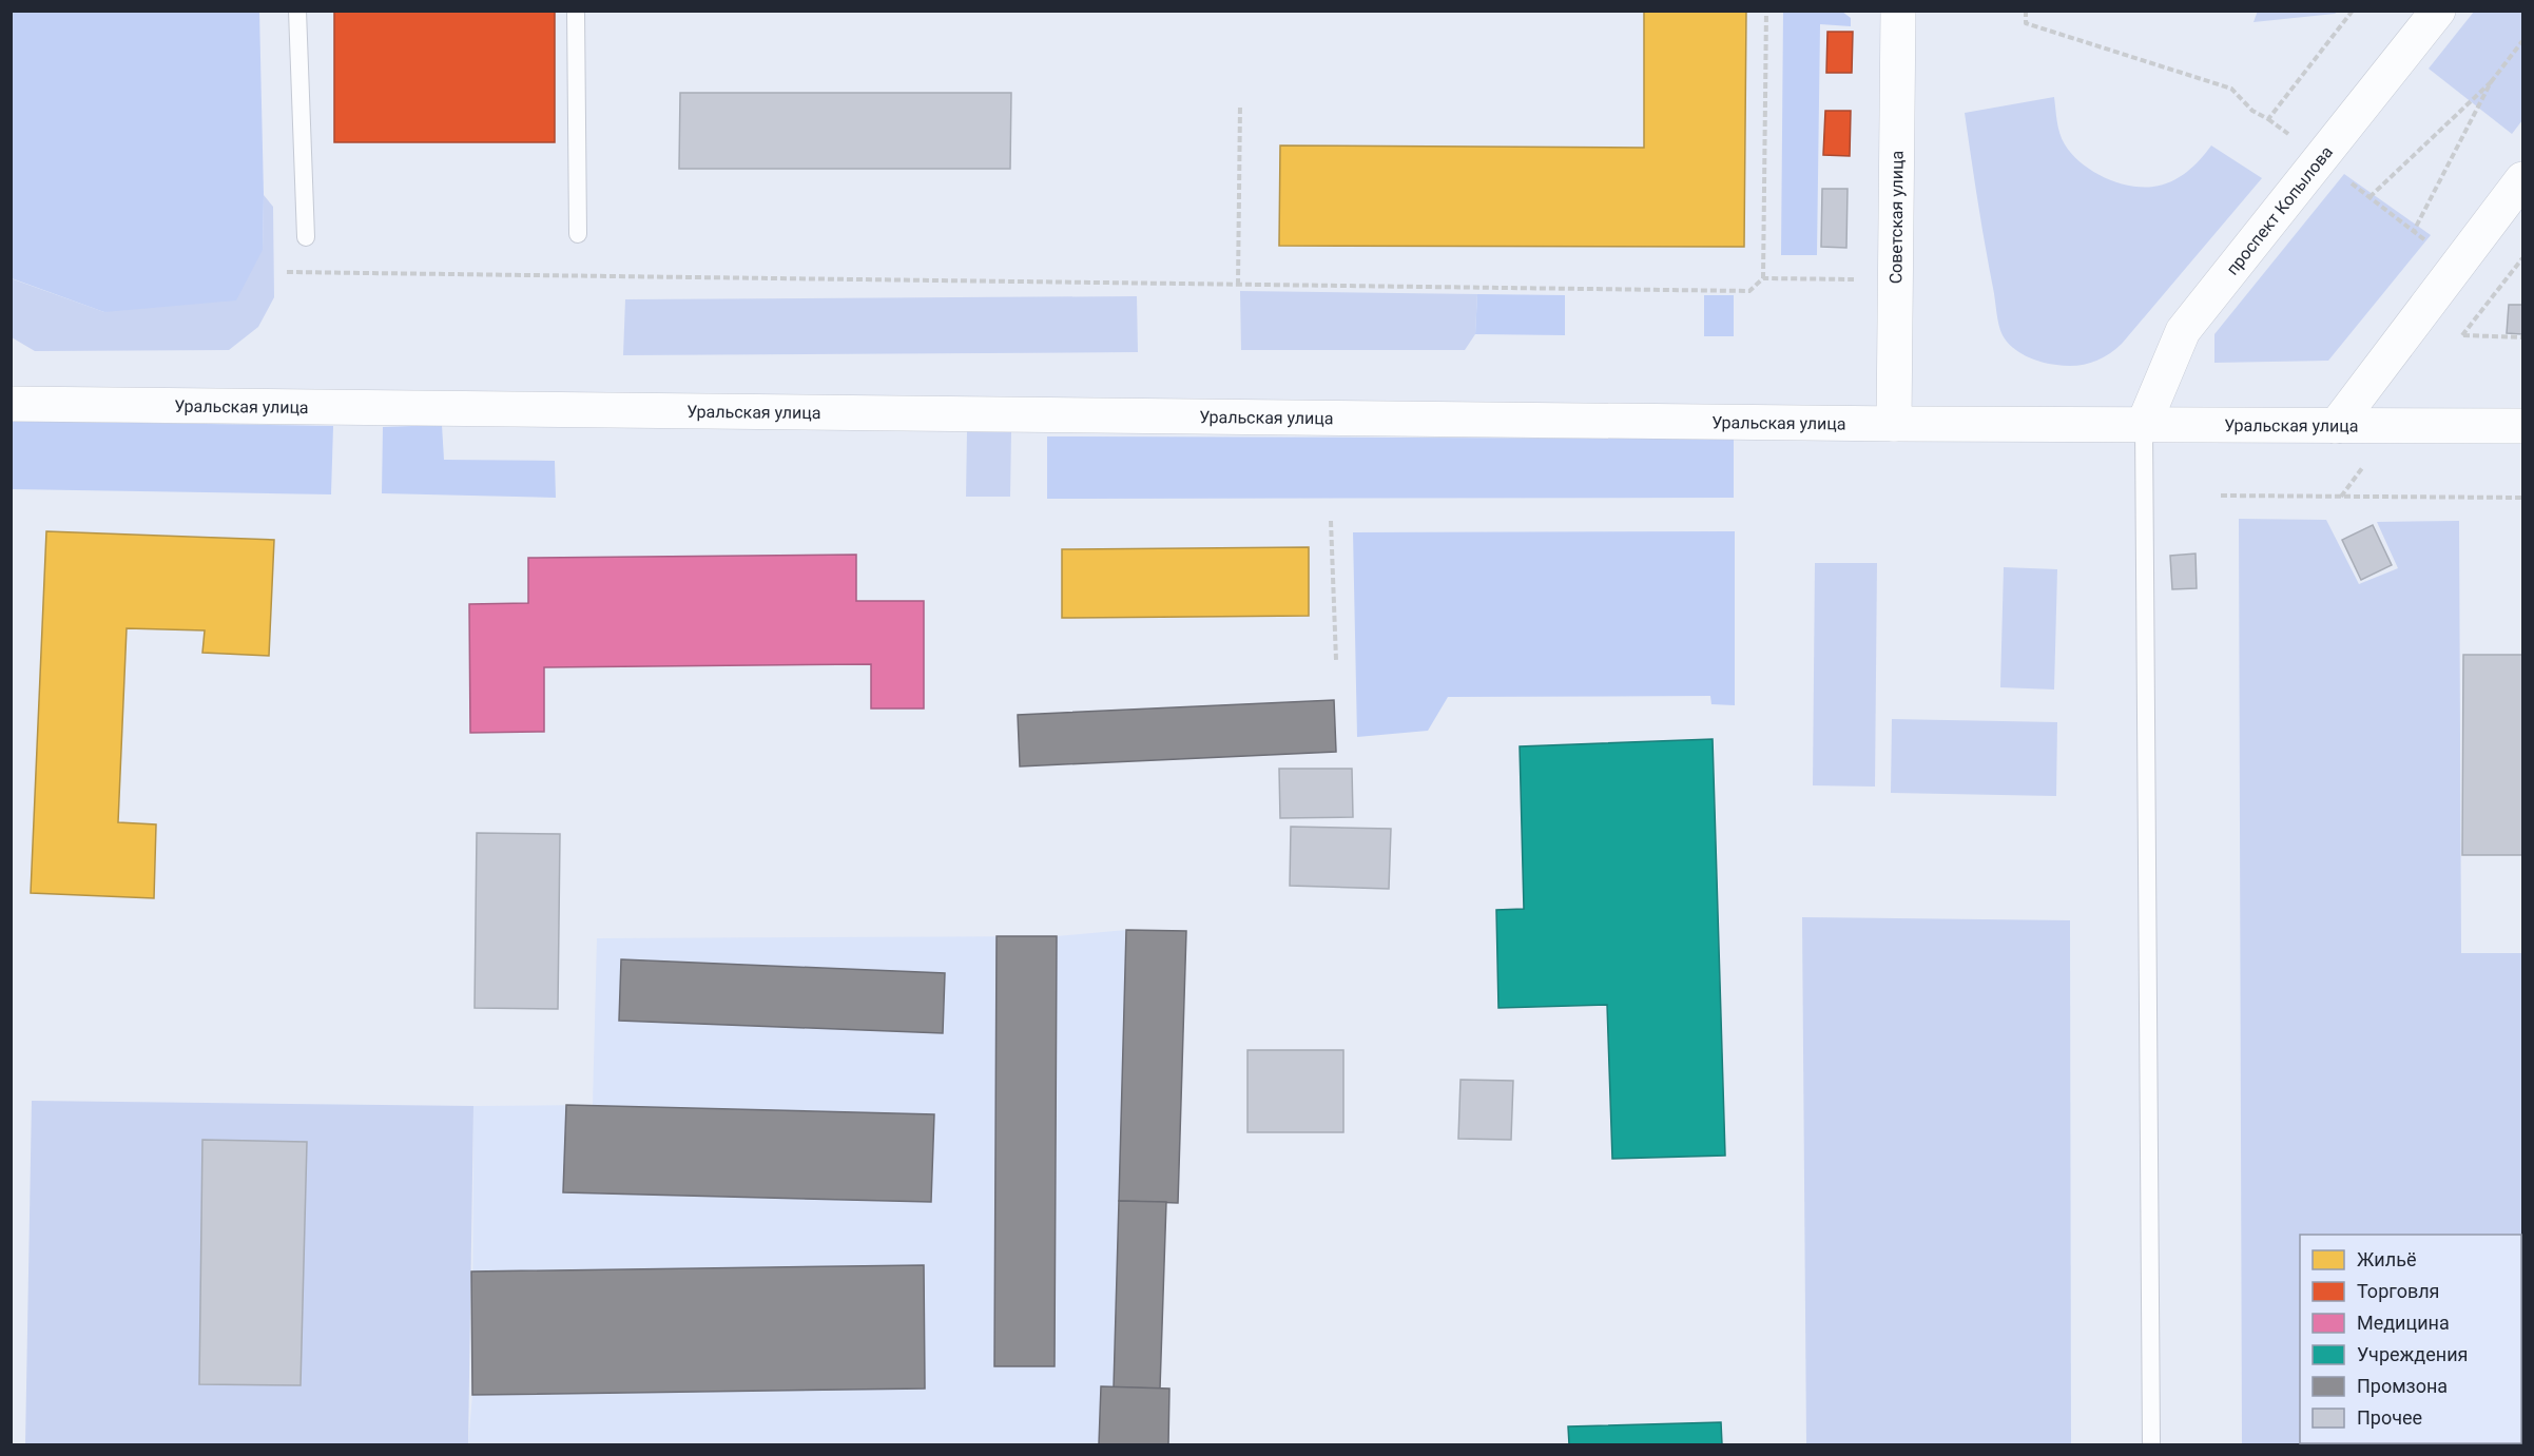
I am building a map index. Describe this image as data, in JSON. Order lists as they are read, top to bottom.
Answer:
{
  "streets": {
    "street": ["проспект Копылова", "Советская улица", "Уральская улица"]
  },
  "crossings": [
    ["проспект Копылова", "Уральская улица"],
    ["Советская улица", "Уральская улица"]
  ],
  "legend": [
    "Жильё",
    "Торговля",
    "Медицина",
    "Учреждения",
    "Промзона",
    "Прочее"
  ]
}
